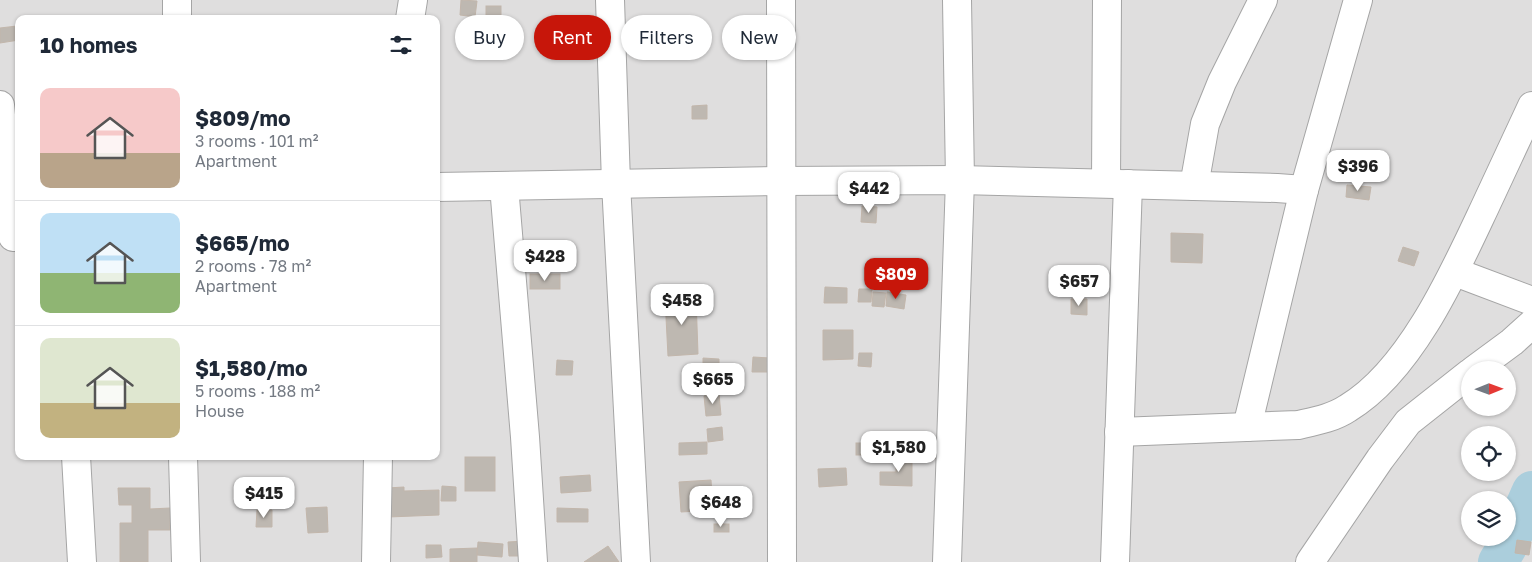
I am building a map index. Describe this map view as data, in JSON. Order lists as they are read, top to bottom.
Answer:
{
  "north": "right",
  "page": {
    "chip": [
      "Buy",
      "Rent",
      "Filters",
      "New"
    ],
    "heading": "10 homes",
    "list": [
      {
        "name": "$809/mo",
        "note": "3 rooms · 101 m² · Apartment"
      },
      {
        "name": "$665/mo",
        "note": "2 rooms · 78 m² · Apartment"
      },
      {
        "name": "$1,580/mo",
        "note": "5 rooms · 188 m² · House"
      }
    ],
    "price": [
      "$396",
      "$442",
      "$428",
      "$809",
      "$657",
      "$458",
      "$665",
      "$1,580",
      "$415",
      "$648"
    ]
  }
}
